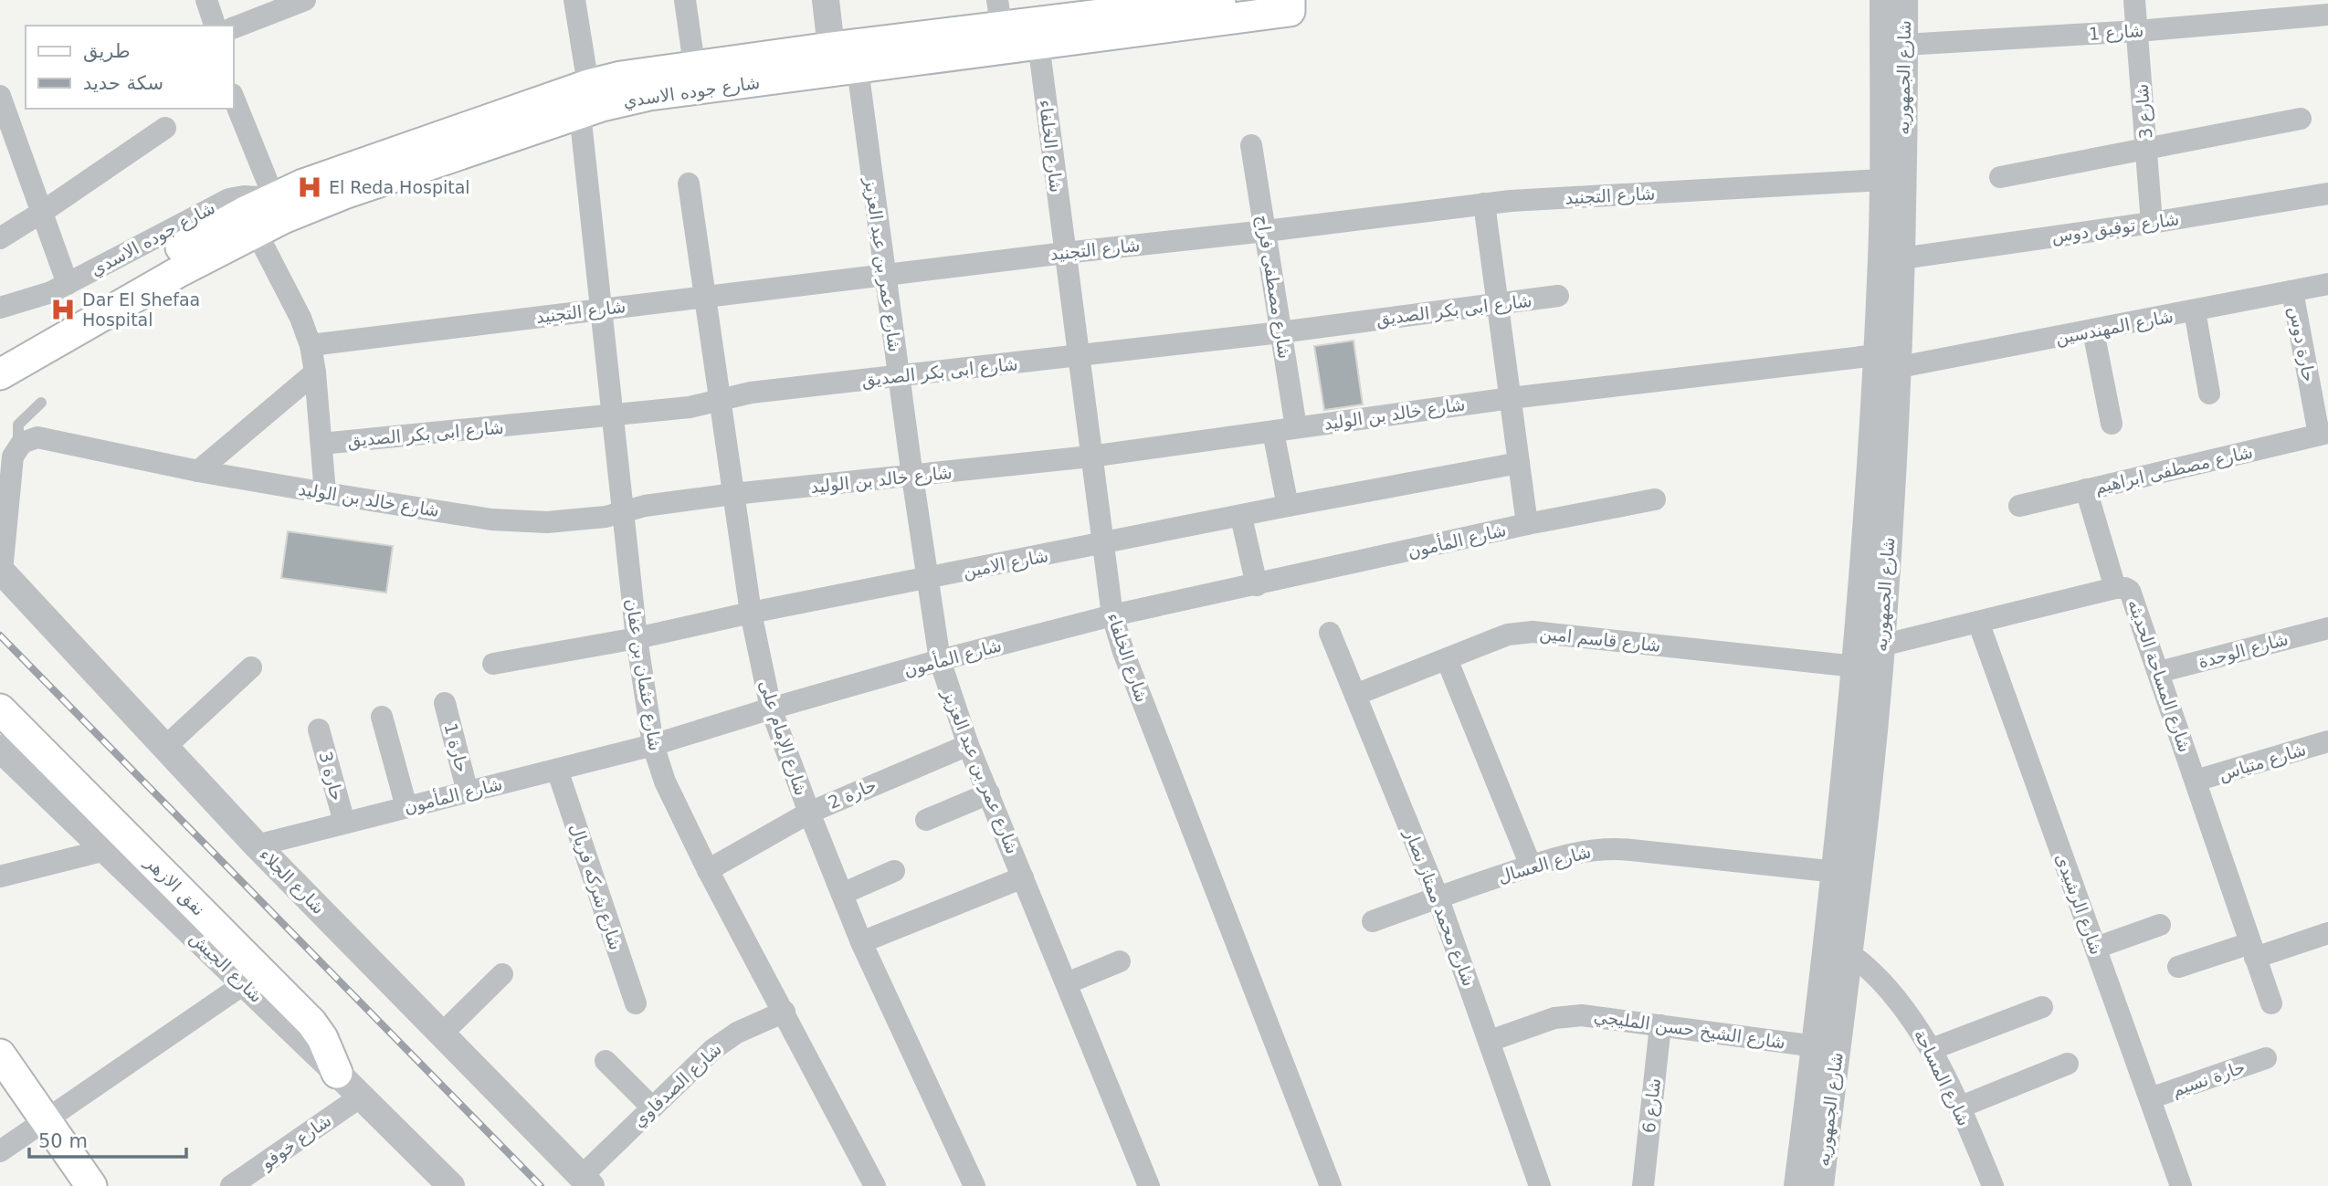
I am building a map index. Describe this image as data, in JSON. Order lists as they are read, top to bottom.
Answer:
{
  "streets": {
    "main road": ["شارع جوده الاسدي", "نفق الازهر"],
    "street": [
      "شارع 1",
      "شارع الجمهوريه",
      "شارع 3",
      "شارع الخلفاء",
      "شارع التجنيد",
      "شارع توفيق دوس",
      "شارع عمر بن عبد العزيز",
      "شارع مصطفى فراج",
      "شارع ابى بكر الصديق",
      "شارع المهندسين",
      "حارة دوس",
      "شارع خالد بن الوليد",
      "شارع مصطفى ابراهيم",
      "شارع المأمون",
      "شارع الامين",
      "شارع قاسم امين",
      "شارع الوحدة",
      "شارع عثمان بن عفان",
      "شارع المساحة الحديثه",
      "شارع الإمام على",
      "حارة 1",
      "شارع متياس",
      "حارة 3",
      "حارة 2",
      "شارع العسال",
      "شارع الجلاء",
      "شارع شركه فريال",
      "شارع الرشيدى",
      "شارع محمد ممتاز نصار",
      "شارع الجيش",
      "شارع الشيخ حسن المليجي",
      "شارع المساحة",
      "حارة نسيم",
      "شارع الصدفاوي",
      "شارع 6",
      "شارع خوفو"
    ]
  },
  "crossings": [
    ["شارع 1", "شارع الجمهوريه"],
    ["شارع 1", "شارع 3"],
    ["شارع الجمهوريه", "شارع التجنيد"],
    ["شارع الجمهوريه", "شارع توفيق دوس"],
    ["شارع الجمهوريه", "شارع المهندسين"],
    ["شارع الجمهوريه", "شارع خالد بن الوليد"],
    ["شارع الجمهوريه", "شارع قاسم امين"],
    ["شارع الجمهوريه", "شارع المساحة الحديثه"],
    ["شارع الجمهوريه", "شارع العسال"],
    ["شارع الجمهوريه", "شارع الشيخ حسن المليجي"],
    ["شارع الجمهوريه", "شارع المساحة"],
    ["شارع جوده الاسدي", "شارع الخلفاء"],
    ["شارع جوده الاسدي", "شارع عمر بن عبد العزيز"],
    ["شارع جوده الاسدي", "شارع عثمان بن عفان"],
    ["شارع 3", "شارع توفيق دوس"],
    ["شارع الخلفاء", "شارع التجنيد"],
    ["شارع الخلفاء", "شارع ابى بكر الصديق"],
    ["شارع الخلفاء", "شارع خالد بن الوليد"],
    ["شارع الخلفاء", "شارع المأمون"],
    ["شارع الخلفاء", "شارع الامين"],
    ["شارع التجنيد", "شارع عمر بن عبد العزيز"],
    ["شارع التجنيد", "شارع مصطفى فراج"],
    ["شارع التجنيد", "شارع عثمان بن عفان"],
    ["شارع التجنيد", "شارع الإمام على"],
    ["شارع عمر بن عبد العزيز", "شارع ابى بكر الصديق"],
    ["شارع عمر بن عبد العزيز", "شارع خالد بن الوليد"],
    ["شارع عمر بن عبد العزيز", "شارع المأمون"],
    ["شارع عمر بن عبد العزيز", "شارع الامين"],
    ["شارع عمر بن عبد العزيز", "حارة 2"],
    ["شارع مصطفى فراج", "شارع ابى بكر الصديق"],
    ["شارع مصطفى فراج", "شارع خالد بن الوليد"],
    ["شارع ابى بكر الصديق", "شارع عثمان بن عفان"],
    ["شارع ابى بكر الصديق", "شارع الإمام على"],
    ["شارع المهندسين", "حارة دوس"],
    ["شارع المهندسين", "شارع خالد بن الوليد"],
    ["حارة دوس", "شارع مصطفى ابراهيم"],
    ["شارع خالد بن الوليد", "شارع عثمان بن عفان"],
    ["شارع خالد بن الوليد", "شارع الإمام على"],
    ["شارع المأمون", "شارع عثمان بن عفان"],
    ["شارع المأمون", "شارع الإمام على"],
    ["شارع المأمون", "حارة 1"],
    ["شارع المأمون", "حارة 3"],
    ["شارع المأمون", "شارع الجلاء"],
    ["شارع المأمون", "شارع شركه فريال"],
    ["شارع الامين", "شارع عثمان بن عفان"],
    ["شارع الامين", "شارع الإمام على"],
    ["شارع قاسم امين", "شارع محمد ممتاز نصار"],
    ["شارع الوحدة", "شارع المساحة الحديثه"],
    ["شارع عثمان بن عفان", "حارة 2"],
    ["شارع عثمان بن عفان", "شارع الصدفاوي"],
    ["شارع المساحة الحديثه", "شارع متياس"],
    ["شارع المساحة الحديثه", "شارع الرشيدى"],
    ["شارع الإمام على", "حارة 2"],
    ["شارع العسال", "شارع محمد ممتاز نصار"],
    ["شارع الجلاء", "شارع الصدفاوي"],
    ["نفق الازهر", "شارع الجيش"],
    ["شارع الرشيدى", "حارة نسيم"],
    ["شارع محمد ممتاز نصار", "شارع الشيخ حسن المليجي"],
    ["شارع الجيش", "شارع خوفو"],
    ["شارع الشيخ حسن المليجي", "شارع 6"]
  ],
  "places": {
    "hospital": ["El Reda Hospital", "Dar El Shefaa Hospital"]
  },
  "legend": ["طريق", "سكة حديد"],
  "scale_bar": "50 m"
}
